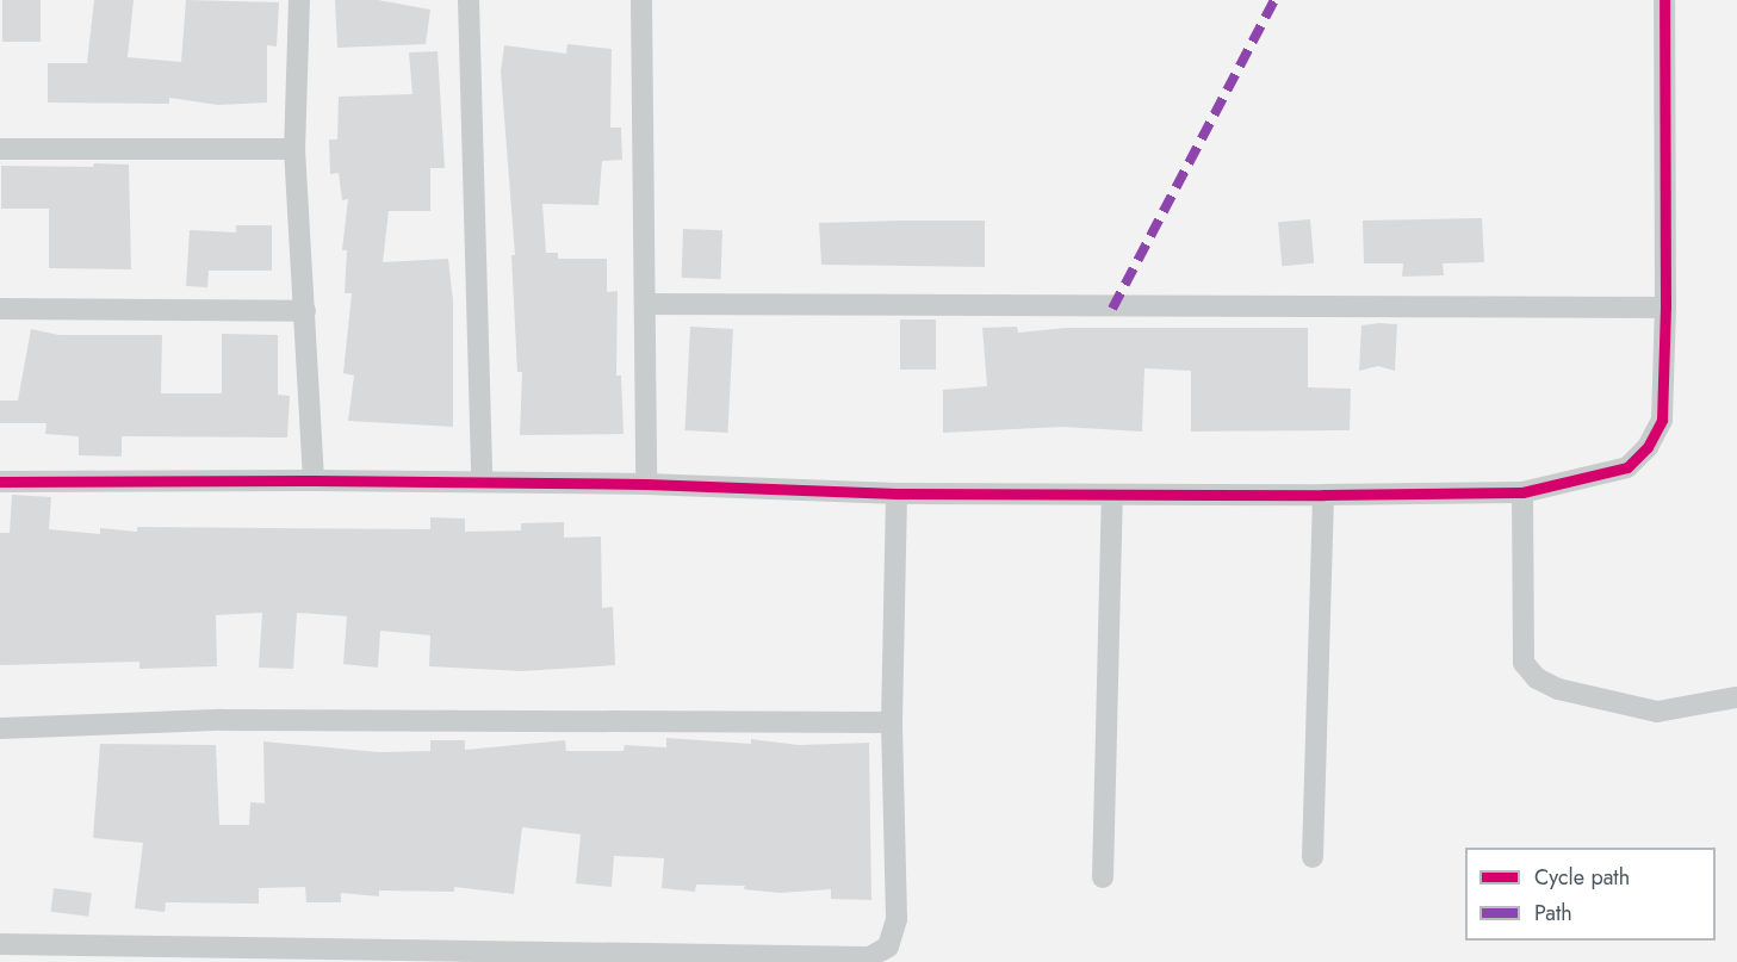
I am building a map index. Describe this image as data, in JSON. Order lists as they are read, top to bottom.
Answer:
{
  "legend": ["Cycle path", "Path"]
}
